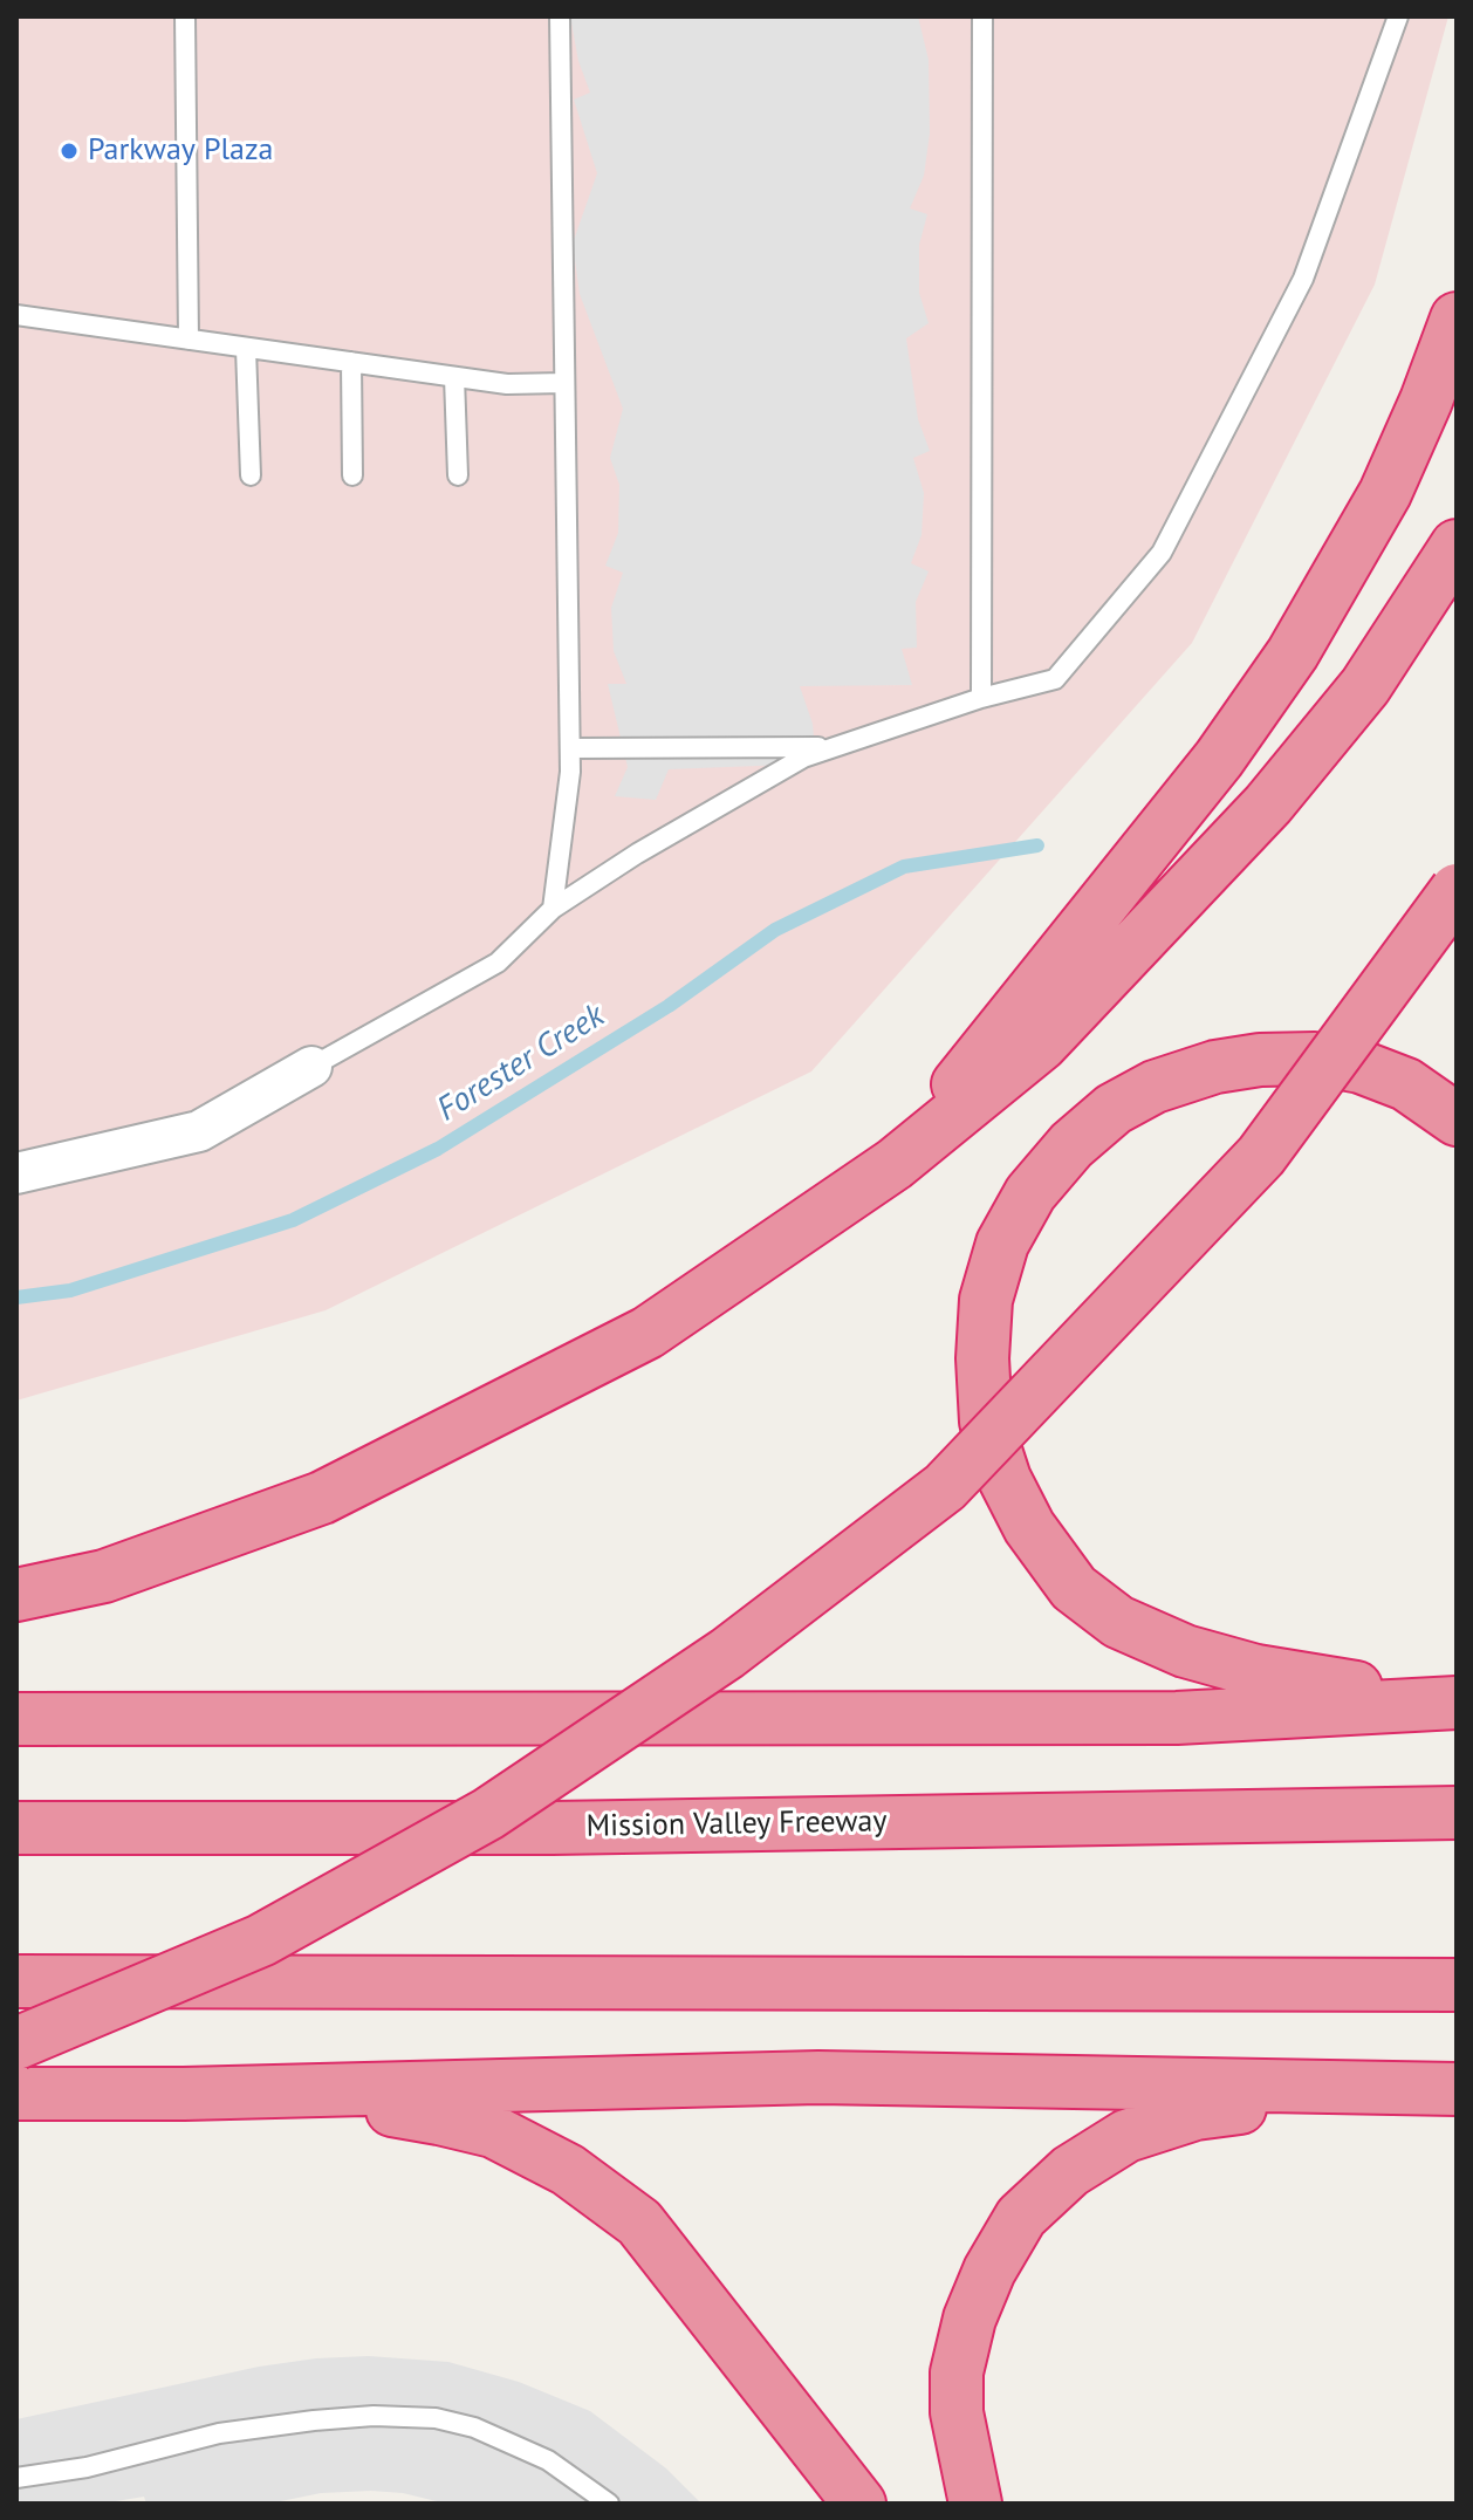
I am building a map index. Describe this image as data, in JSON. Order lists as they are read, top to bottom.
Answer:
{
  "streets": {
    "highway": ["Mission Valley Freeway"]
  },
  "water": ["Forester Creek"],
  "places": ["Parkway Plaza"]
}
